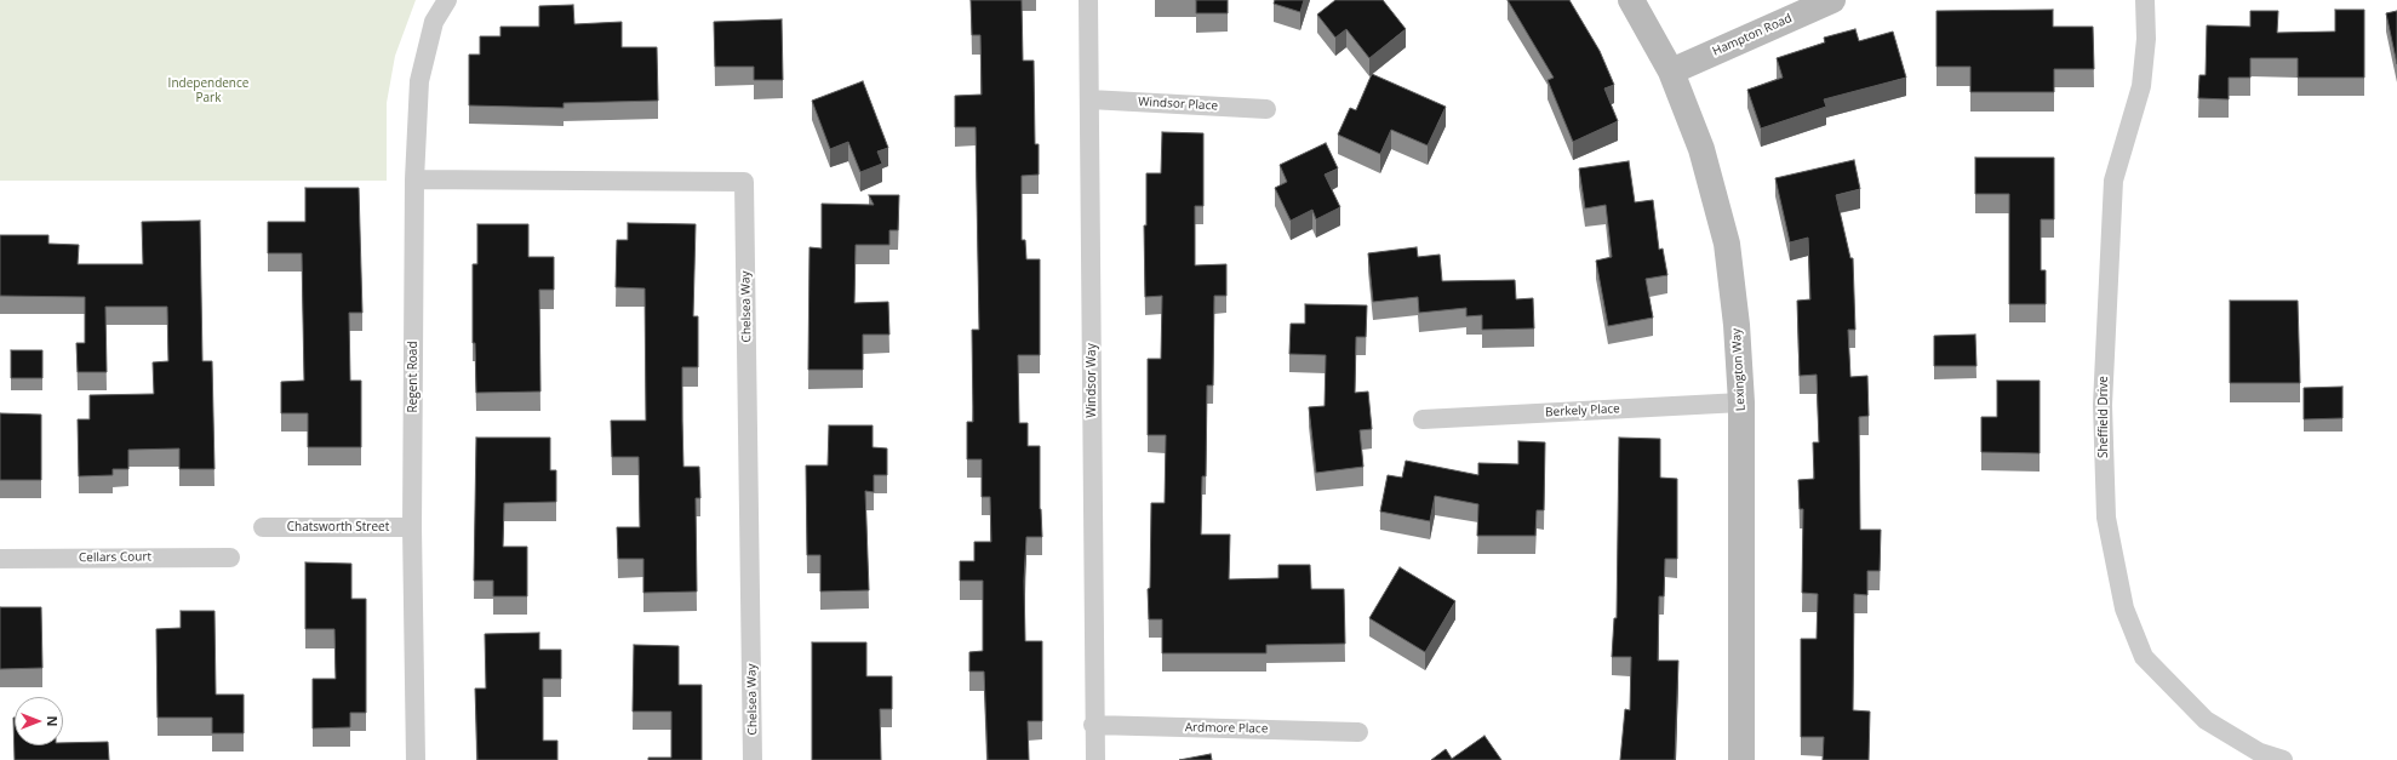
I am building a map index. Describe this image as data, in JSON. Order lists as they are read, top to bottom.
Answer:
{
  "streets": {
    "street": [
      "Hampton Road",
      "Windsor Place",
      "Chelsea Way",
      "Lexington Way",
      "Regent Road",
      "Windsor Way",
      "Berkely Place",
      "Sheffield Drive",
      "Chatsworth Street",
      "Cellars Court",
      "Ardmore Place"
    ]
  },
  "crossings": [
    ["Hampton Road", "Lexington Way"],
    ["Windsor Place", "Windsor Way"],
    ["Chelsea Way", "Regent Road"],
    ["Lexington Way", "Berkely Place"],
    ["Regent Road", "Chatsworth Street"],
    ["Windsor Way", "Ardmore Place"]
  ],
  "parks": ["Independence Park"],
  "north": "right"
}
